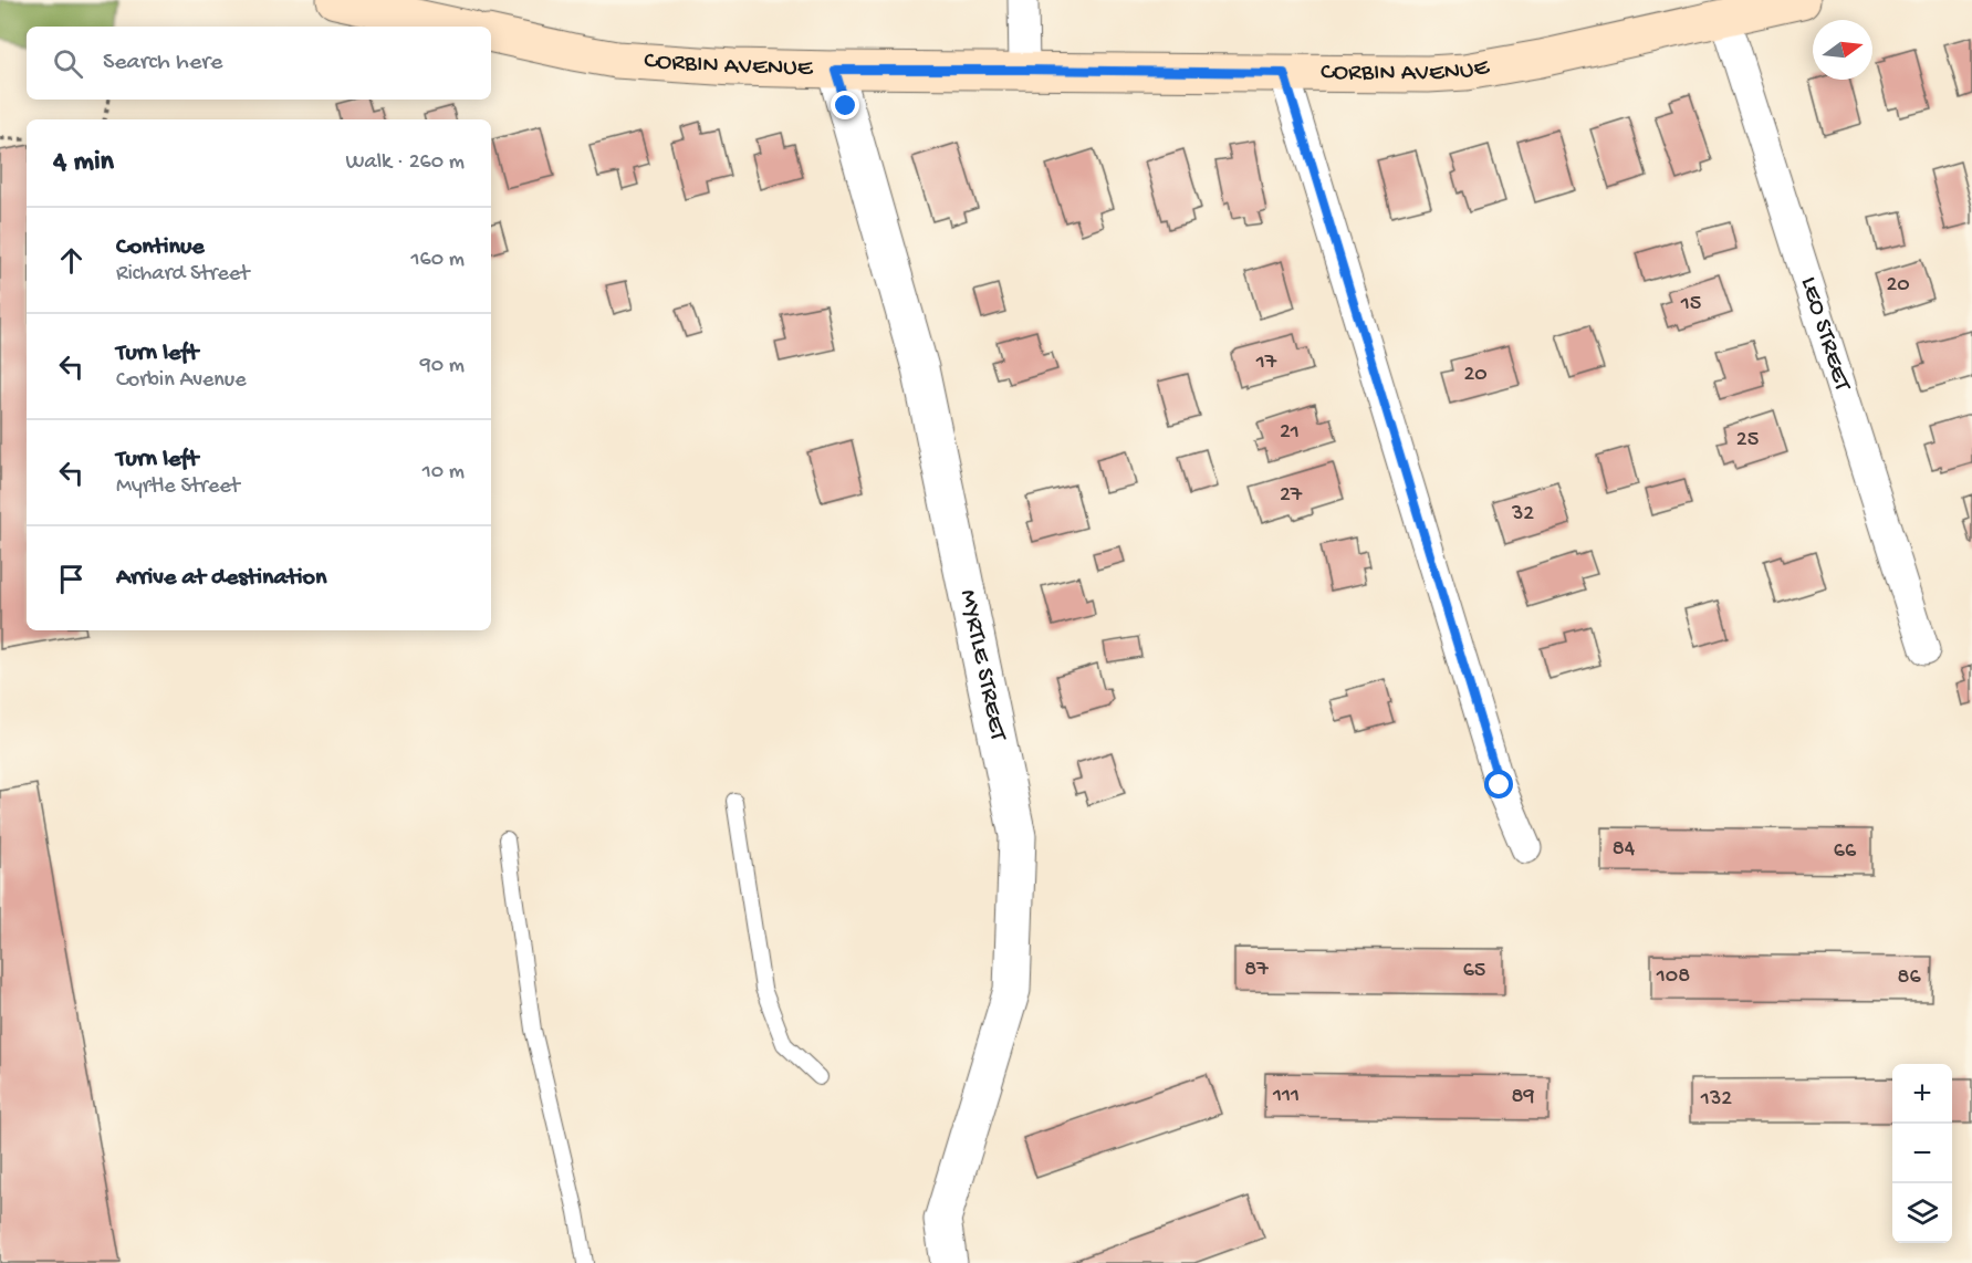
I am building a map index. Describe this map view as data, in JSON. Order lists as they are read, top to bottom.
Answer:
{
  "streets": {
    "main road": ["CORBIN AVENUE"],
    "street": ["LEO STREET", "MYRTLE STREET"]
  },
  "crossings": [
    ["CORBIN AVENUE", "LEO STREET"],
    ["CORBIN AVENUE", "MYRTLE STREET"]
  ],
  "house_numbers": [
    "20",
    "15",
    "17",
    "20",
    "21",
    "25",
    "27",
    "32",
    "84",
    "66",
    "87",
    "65",
    "108",
    "86",
    "111",
    "89",
    "132"
  ],
  "north": "right",
  "page": {
    "search": "Search here",
    "heading": ["4 min", "Walk · 260 m"],
    "list": [
      ["Continue", "Richard Street", "160 m"],
      ["Turn left", "Corbin Avenue", "90 m"],
      ["Turn left", "Myrtle Street", "10 m"],
      "Arrive at destination"
    ],
    "map_buttons": ["+", "−"]
  }
}
